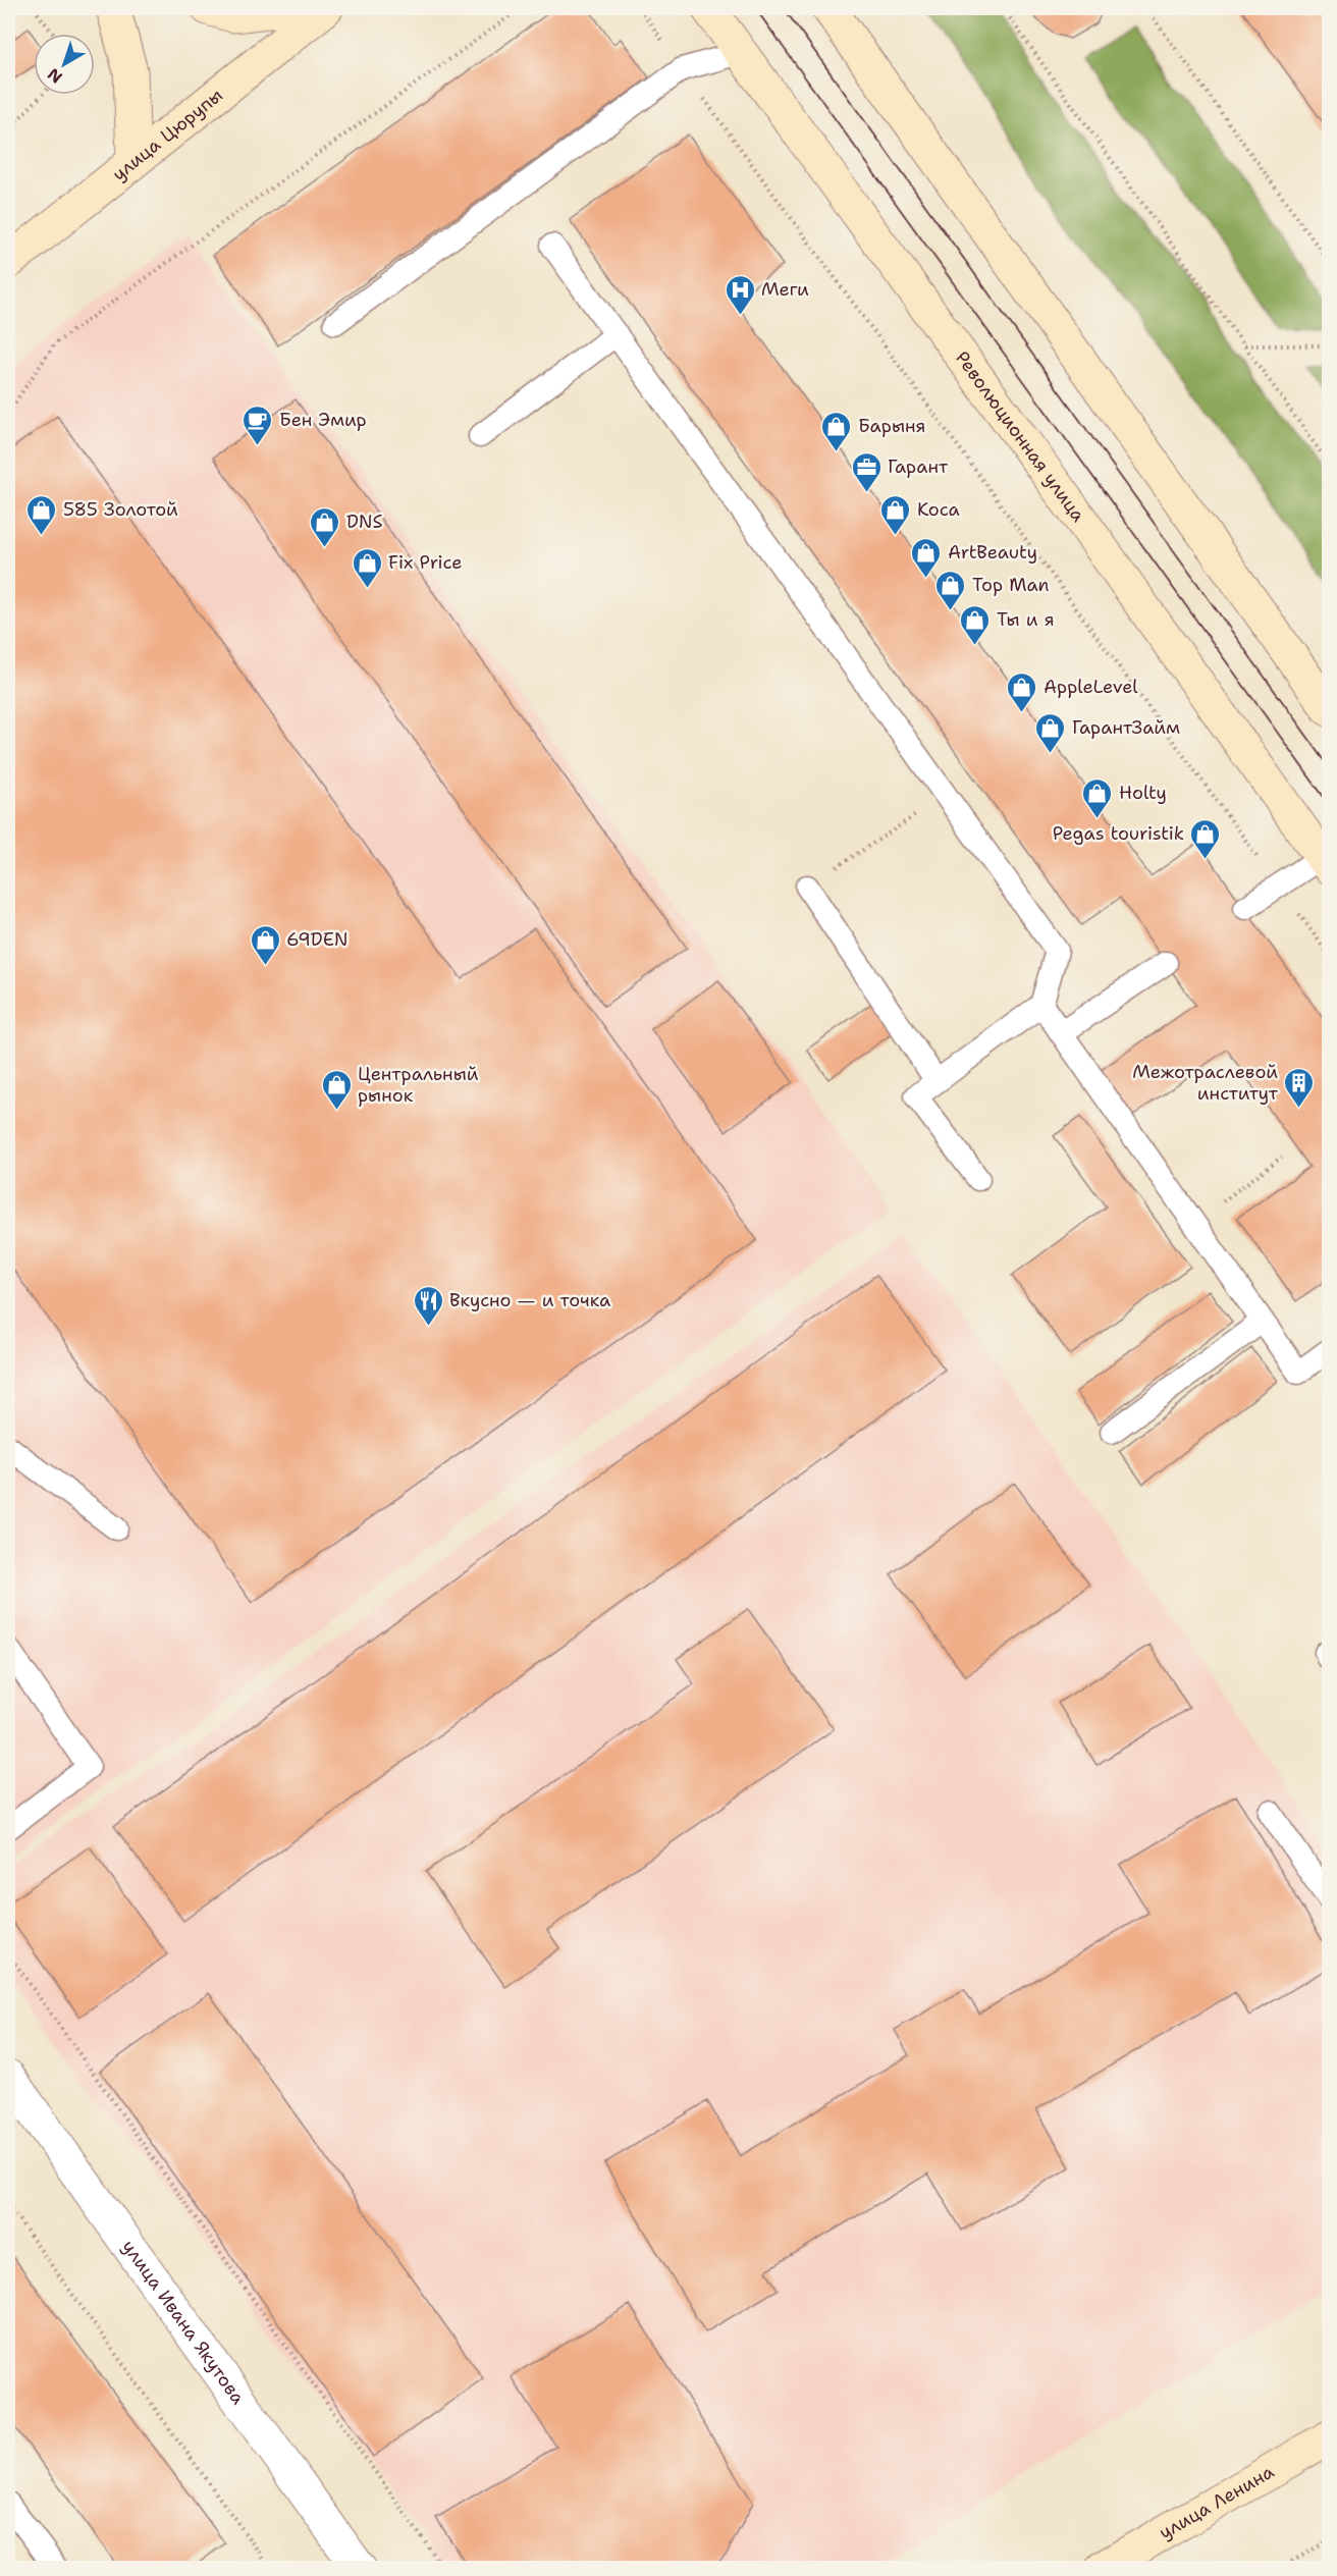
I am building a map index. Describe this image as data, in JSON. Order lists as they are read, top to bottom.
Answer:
{
  "streets": {
    "main road": ["улица Цюрупы", "Революционная улица", "улица Ленина"],
    "street": ["улица Ивана Якутова"]
  },
  "places": {
    "hospital": ["Меги"],
    "cafe": ["Бен Эмир"],
    "shop": [
      "Барыня",
      "585 Золотой",
      "Коса",
      "DNS",
      "ArtBeauty",
      "Fix Price",
      "Top Man",
      "Ты и я",
      "AppleLevel",
      "ГарантЗайм",
      "Holty",
      "Pegas touristik",
      "69DEN",
      "Центральный рынок"
    ],
    "office": ["Гарант"],
    "building": ["Межотраслевой институт"],
    "restaurant": ["Вкусно — и точка"]
  },
  "north": "bottom left"
}
